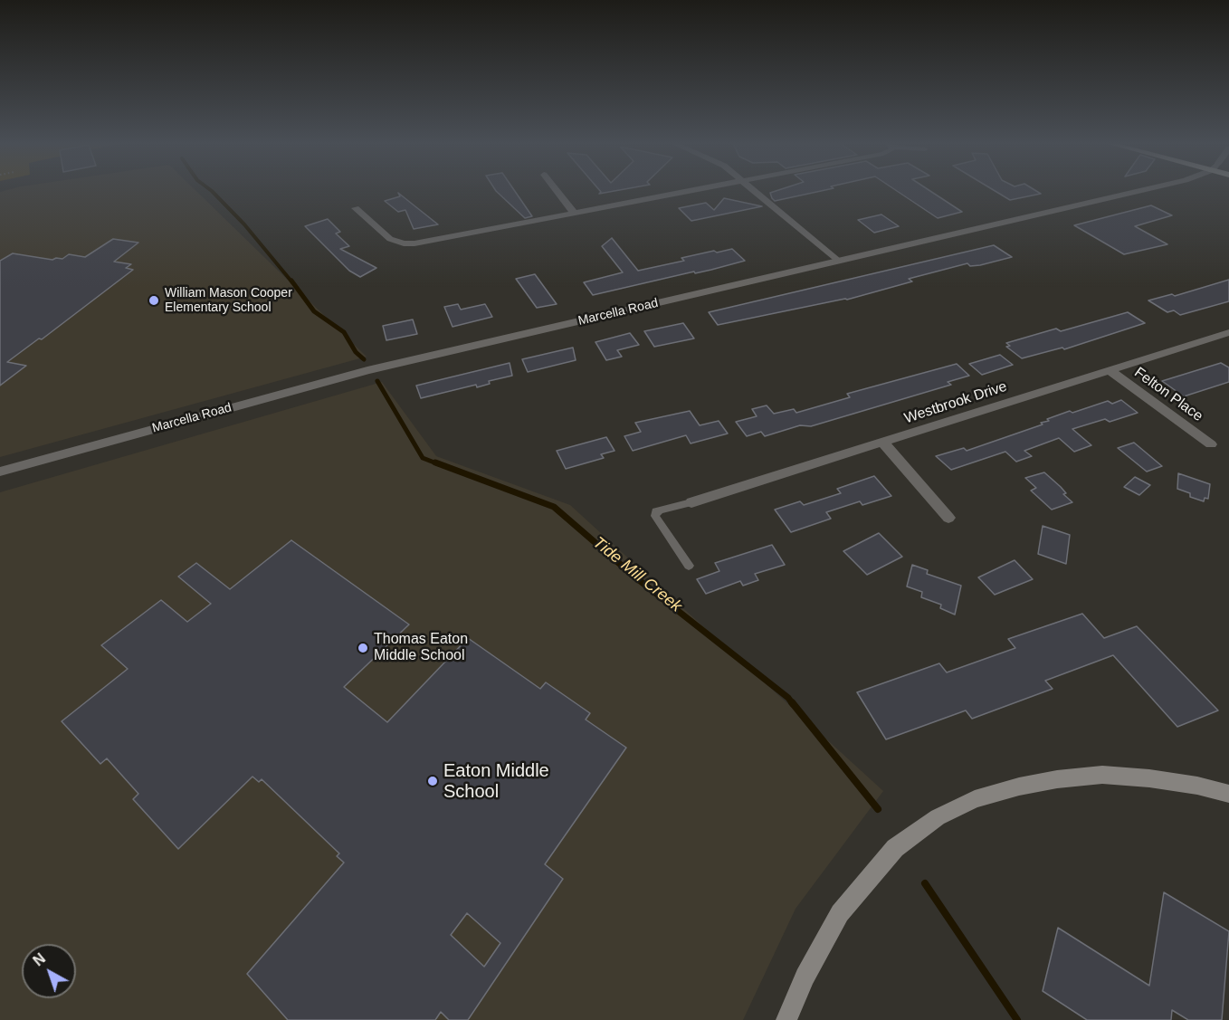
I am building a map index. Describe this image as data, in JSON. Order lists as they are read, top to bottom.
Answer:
{
  "streets": {
    "street": ["Marcella Road", "Felton Place", "Westbrook Drive"]
  },
  "crossings": [
    ["Felton Place", "Westbrook Drive"]
  ],
  "water": ["Tide Mill Creek"],
  "places": ["William Mason Cooper Elementary School", "Thomas Eaton Middle School", "Eaton Middle School"],
  "north": "top left"
}
